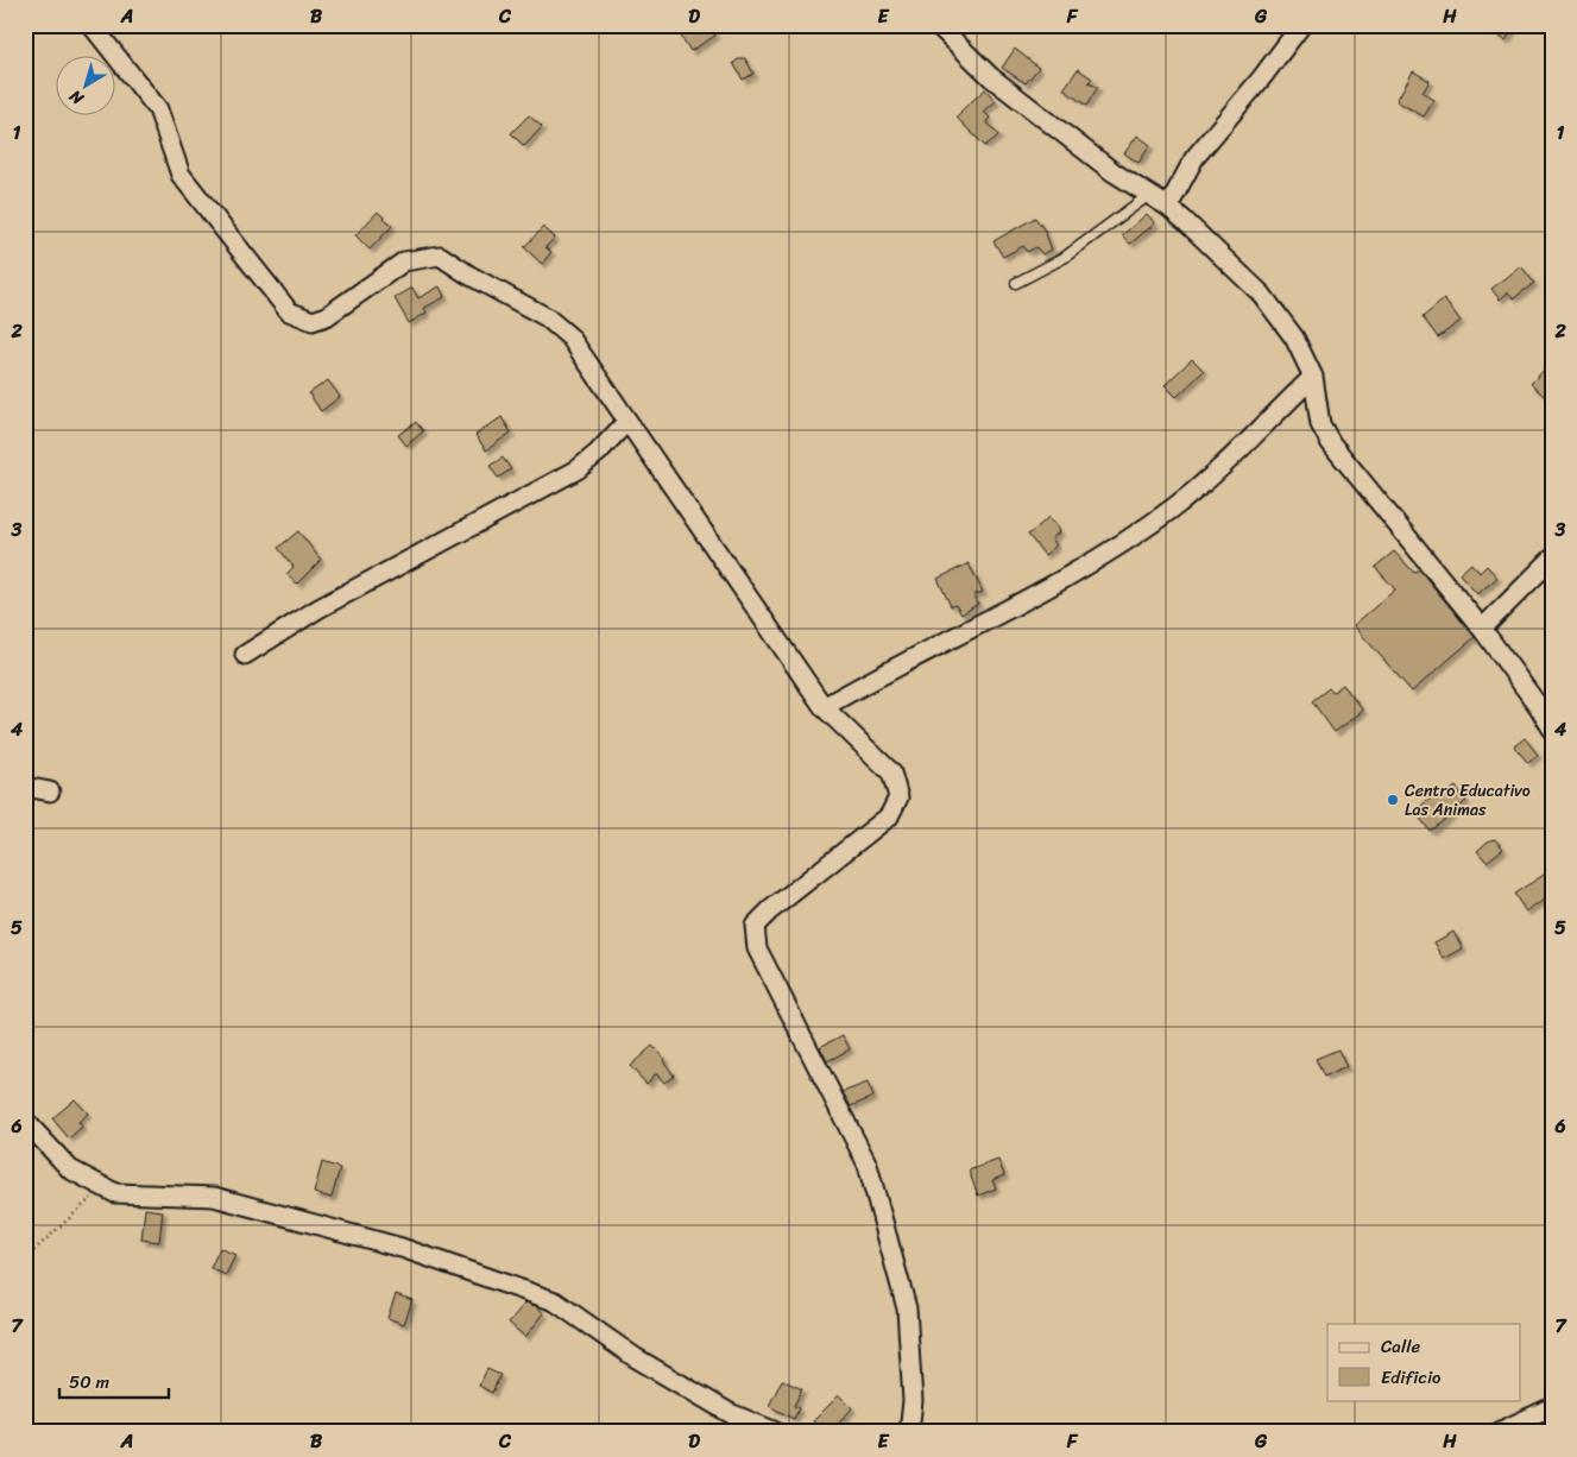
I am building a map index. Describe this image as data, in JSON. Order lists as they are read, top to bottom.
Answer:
{
  "places": ["Centro Educativo Las Animas"],
  "legend": ["Calle", "Edificio"],
  "scale_bar": "50 m",
  "north": "bottom left",
  "grid": {
    "columns": [
      "A",
      "B",
      "C",
      "D",
      "E",
      "F",
      "G",
      "H"
    ],
    "rows": [
      "1",
      "2",
      "3",
      "4",
      "5",
      "6",
      "7"
    ]
  }
}
